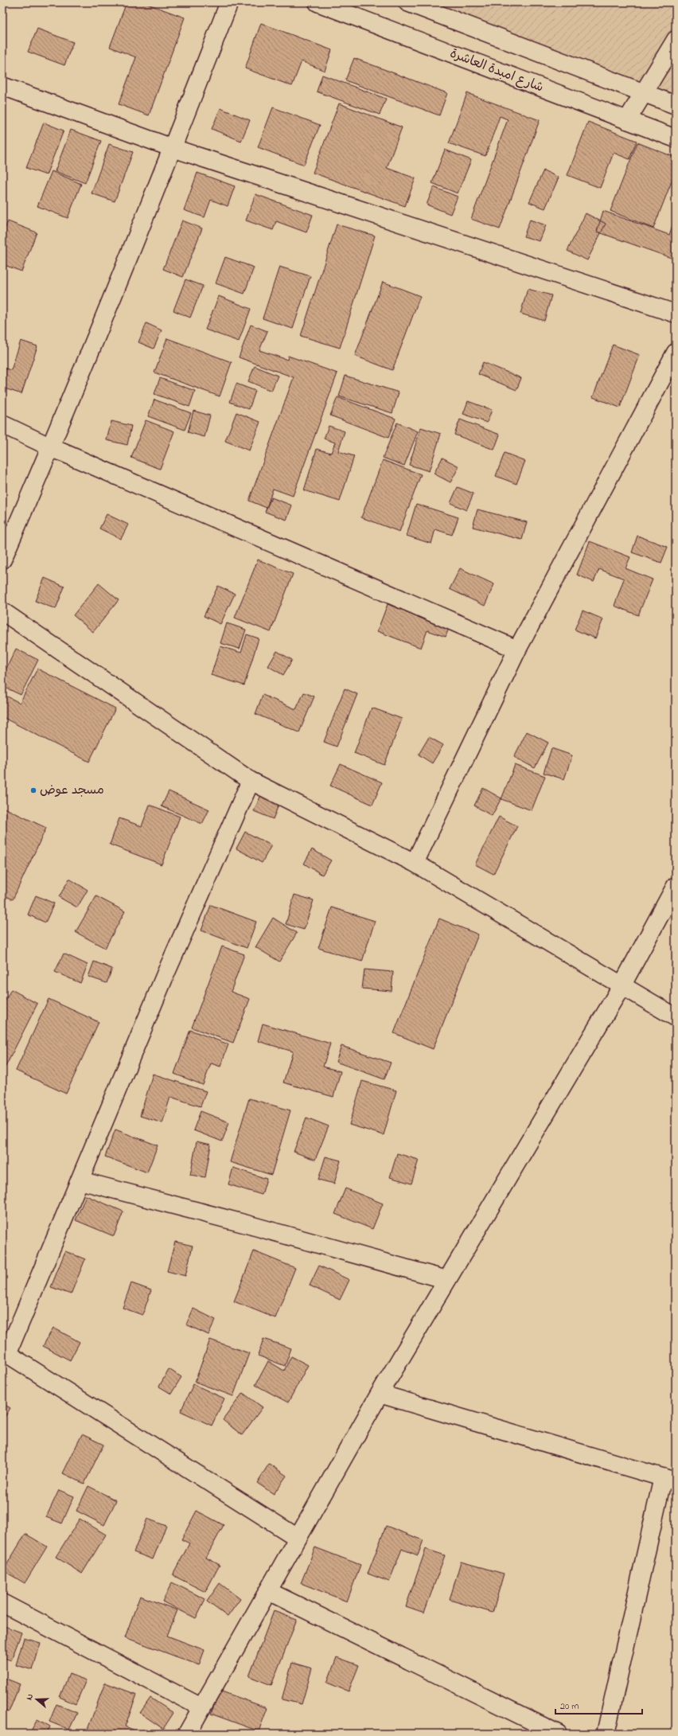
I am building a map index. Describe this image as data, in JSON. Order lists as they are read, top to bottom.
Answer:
{
  "streets": {
    "street": ["شارع امبدة العاشرة"]
  },
  "places": ["مسجد عوض"],
  "scale_bar": "20 m",
  "north": "left"
}
